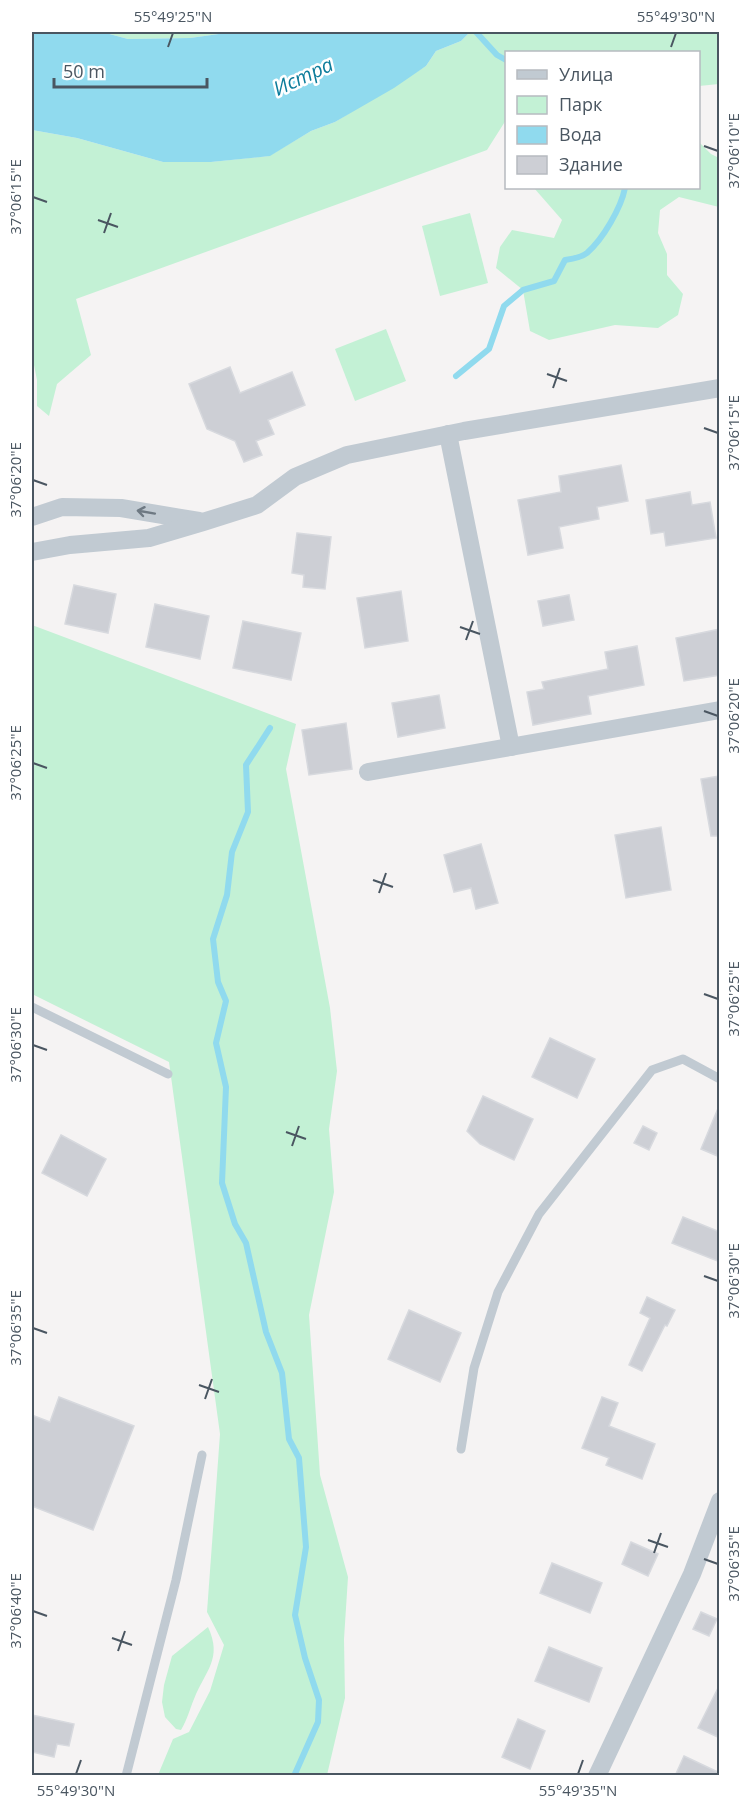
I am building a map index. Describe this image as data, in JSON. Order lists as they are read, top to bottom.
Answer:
{
  "water": ["Истра"],
  "legend": [
    "Улица",
    "Парк",
    "Вода",
    "Здание"
  ],
  "scale_bar": "50 m",
  "coordinates": [
    "55°49'25\"N",
    "55°49'30\"N",
    "37°06'10\"E",
    "37°06'15\"E",
    "37°06'20\"E",
    "37°06'25\"E",
    "37°06'30\"E",
    "37°06'35\"E",
    "37°06'40\"E",
    "55°49'35\"N"
  ]
}
